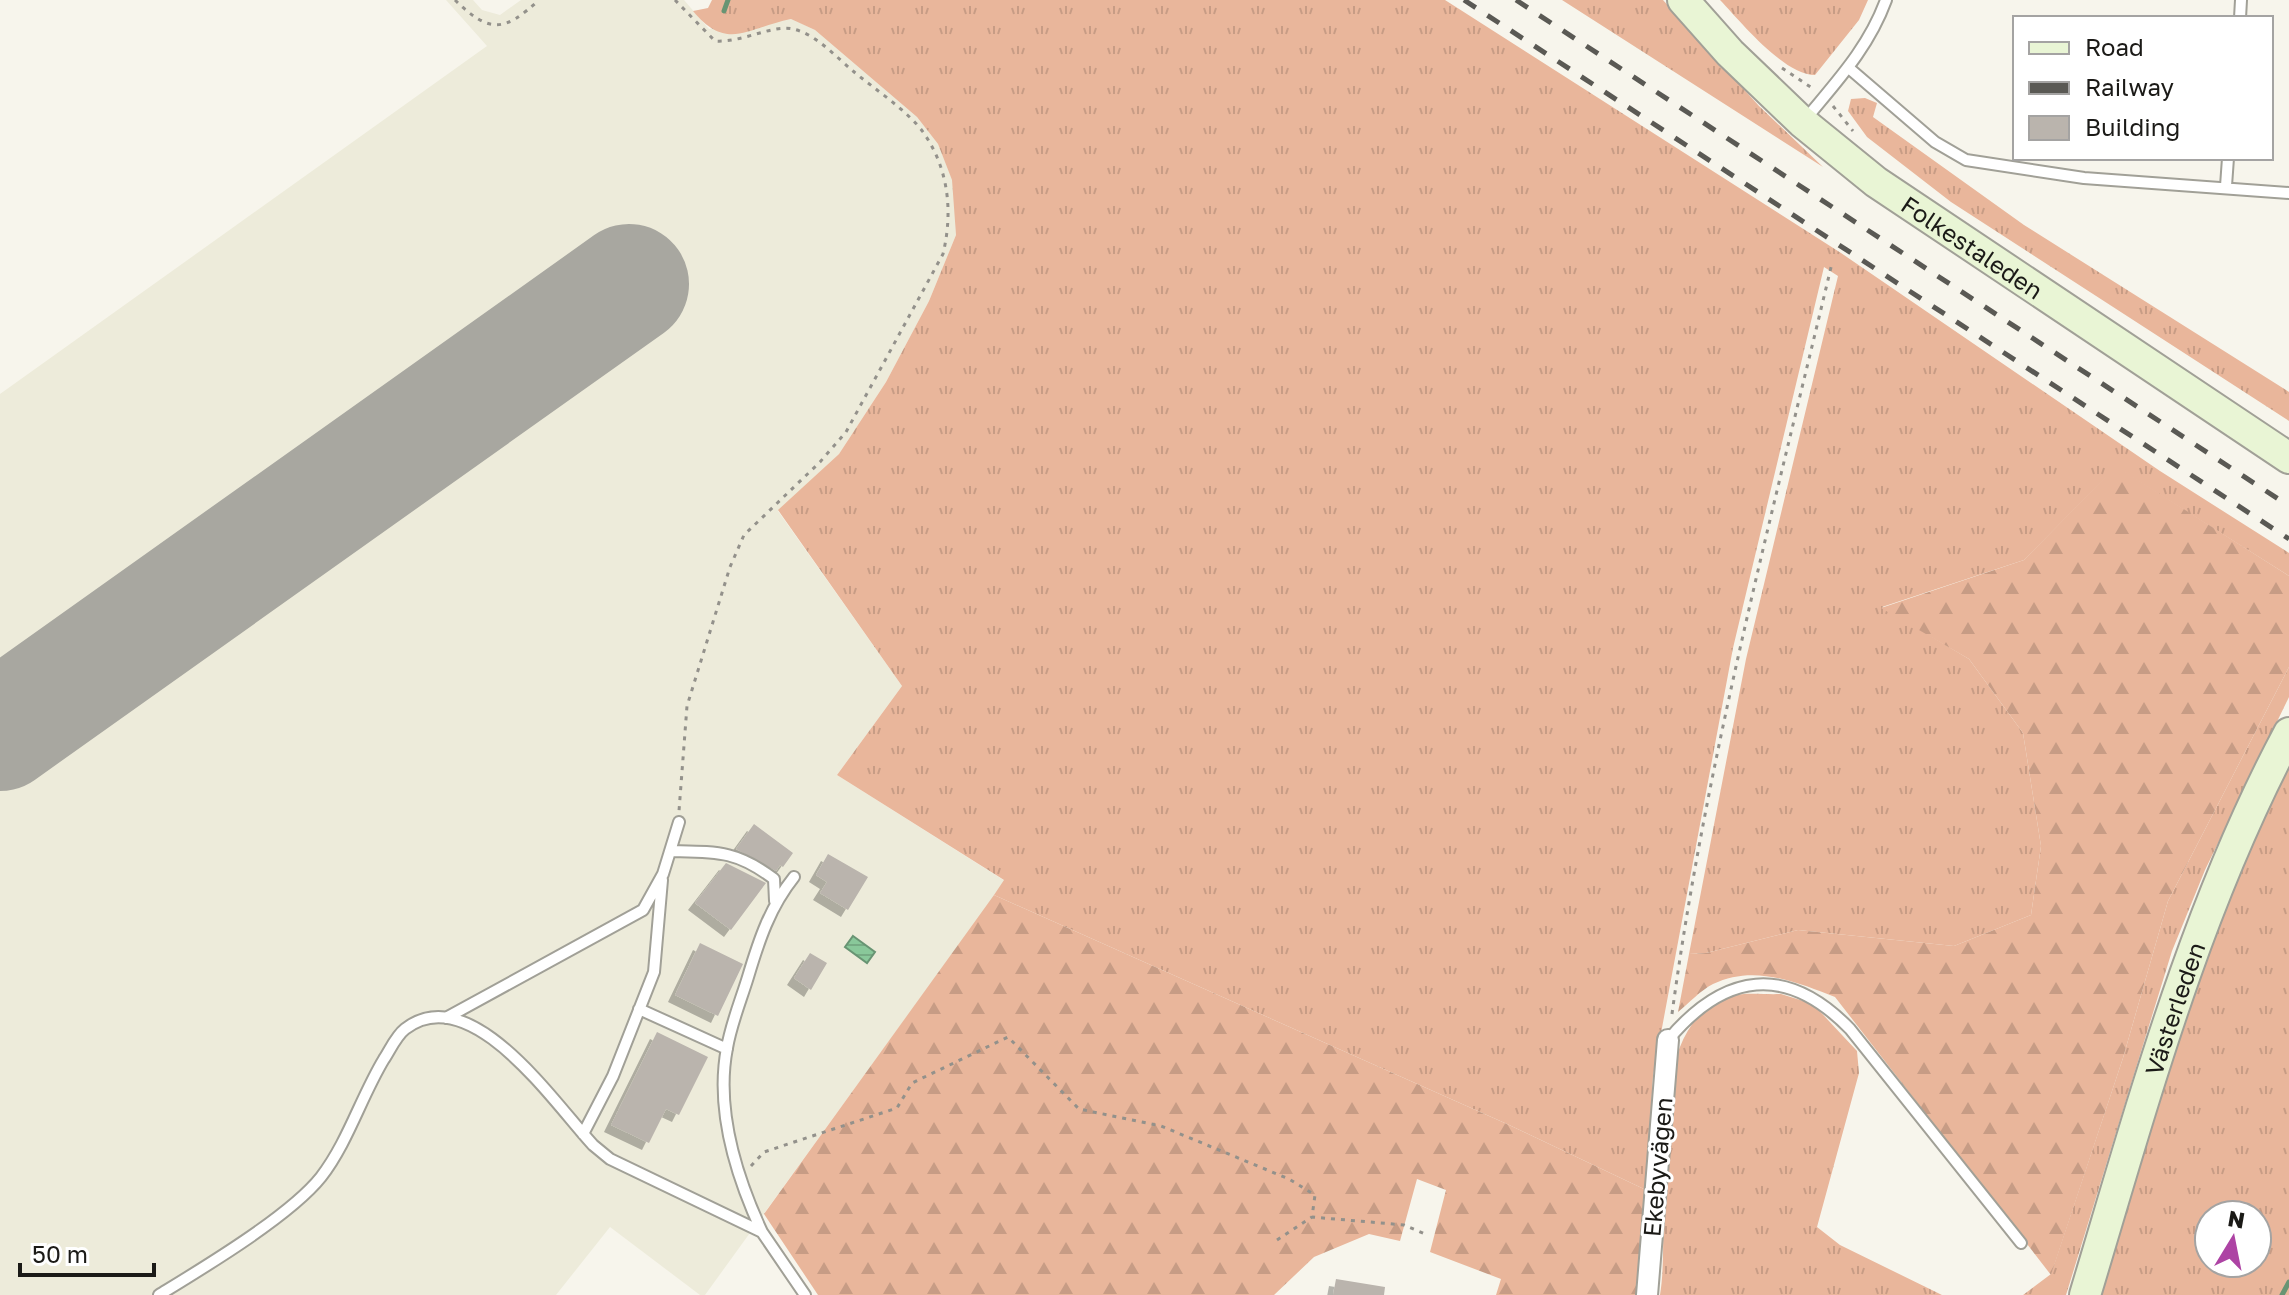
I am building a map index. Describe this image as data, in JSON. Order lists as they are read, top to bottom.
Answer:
{
  "streets": {
    "main road": ["Folkestaleden", "Västerleden"],
    "street": ["Ekebyvägen"]
  },
  "legend": ["Road", "Railway", "Building"],
  "scale_bar": "50 m",
  "north": "top"
}
